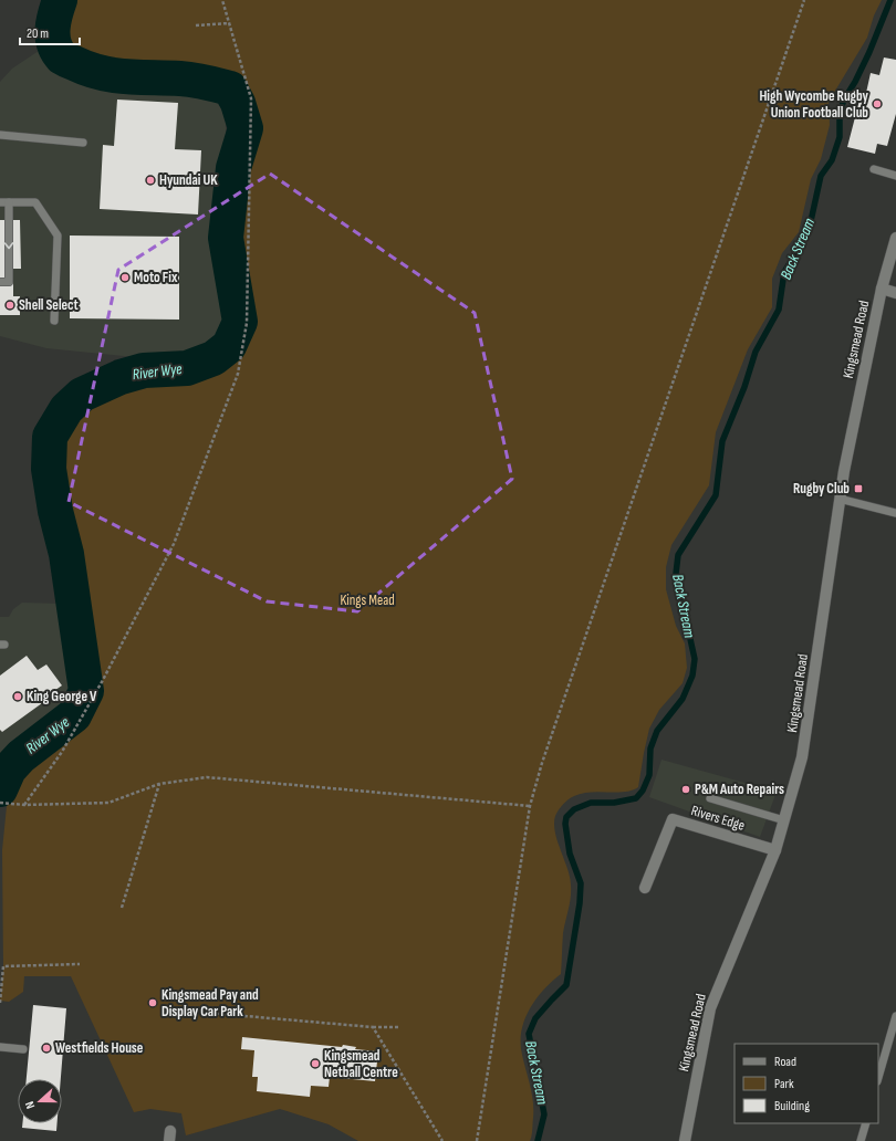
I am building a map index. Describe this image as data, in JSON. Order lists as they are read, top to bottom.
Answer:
{
  "streets": {
    "street": ["Kingsmead Road", "Rivers Edge"]
  },
  "crossings": [
    ["Kingsmead Road", "Rivers Edge"]
  ],
  "water": ["Back Stream", "River Wye"],
  "parks": ["Kings Mead"],
  "places": {
    "other": [
      "High Wycombe Rugby Union Football Club",
      "Hyundai UK",
      "Moto Fix",
      "Shell Select",
      "King George V",
      "P&M Auto Repairs",
      "Kingsmead Pay and Display Car Park",
      "Westfields House",
      "Kingsmead Netball Centre"
    ],
    "transit": ["Rugby Club"]
  },
  "legend": ["Road", "Park", "Building"],
  "scale_bar": "20 m",
  "north": "left"
}
